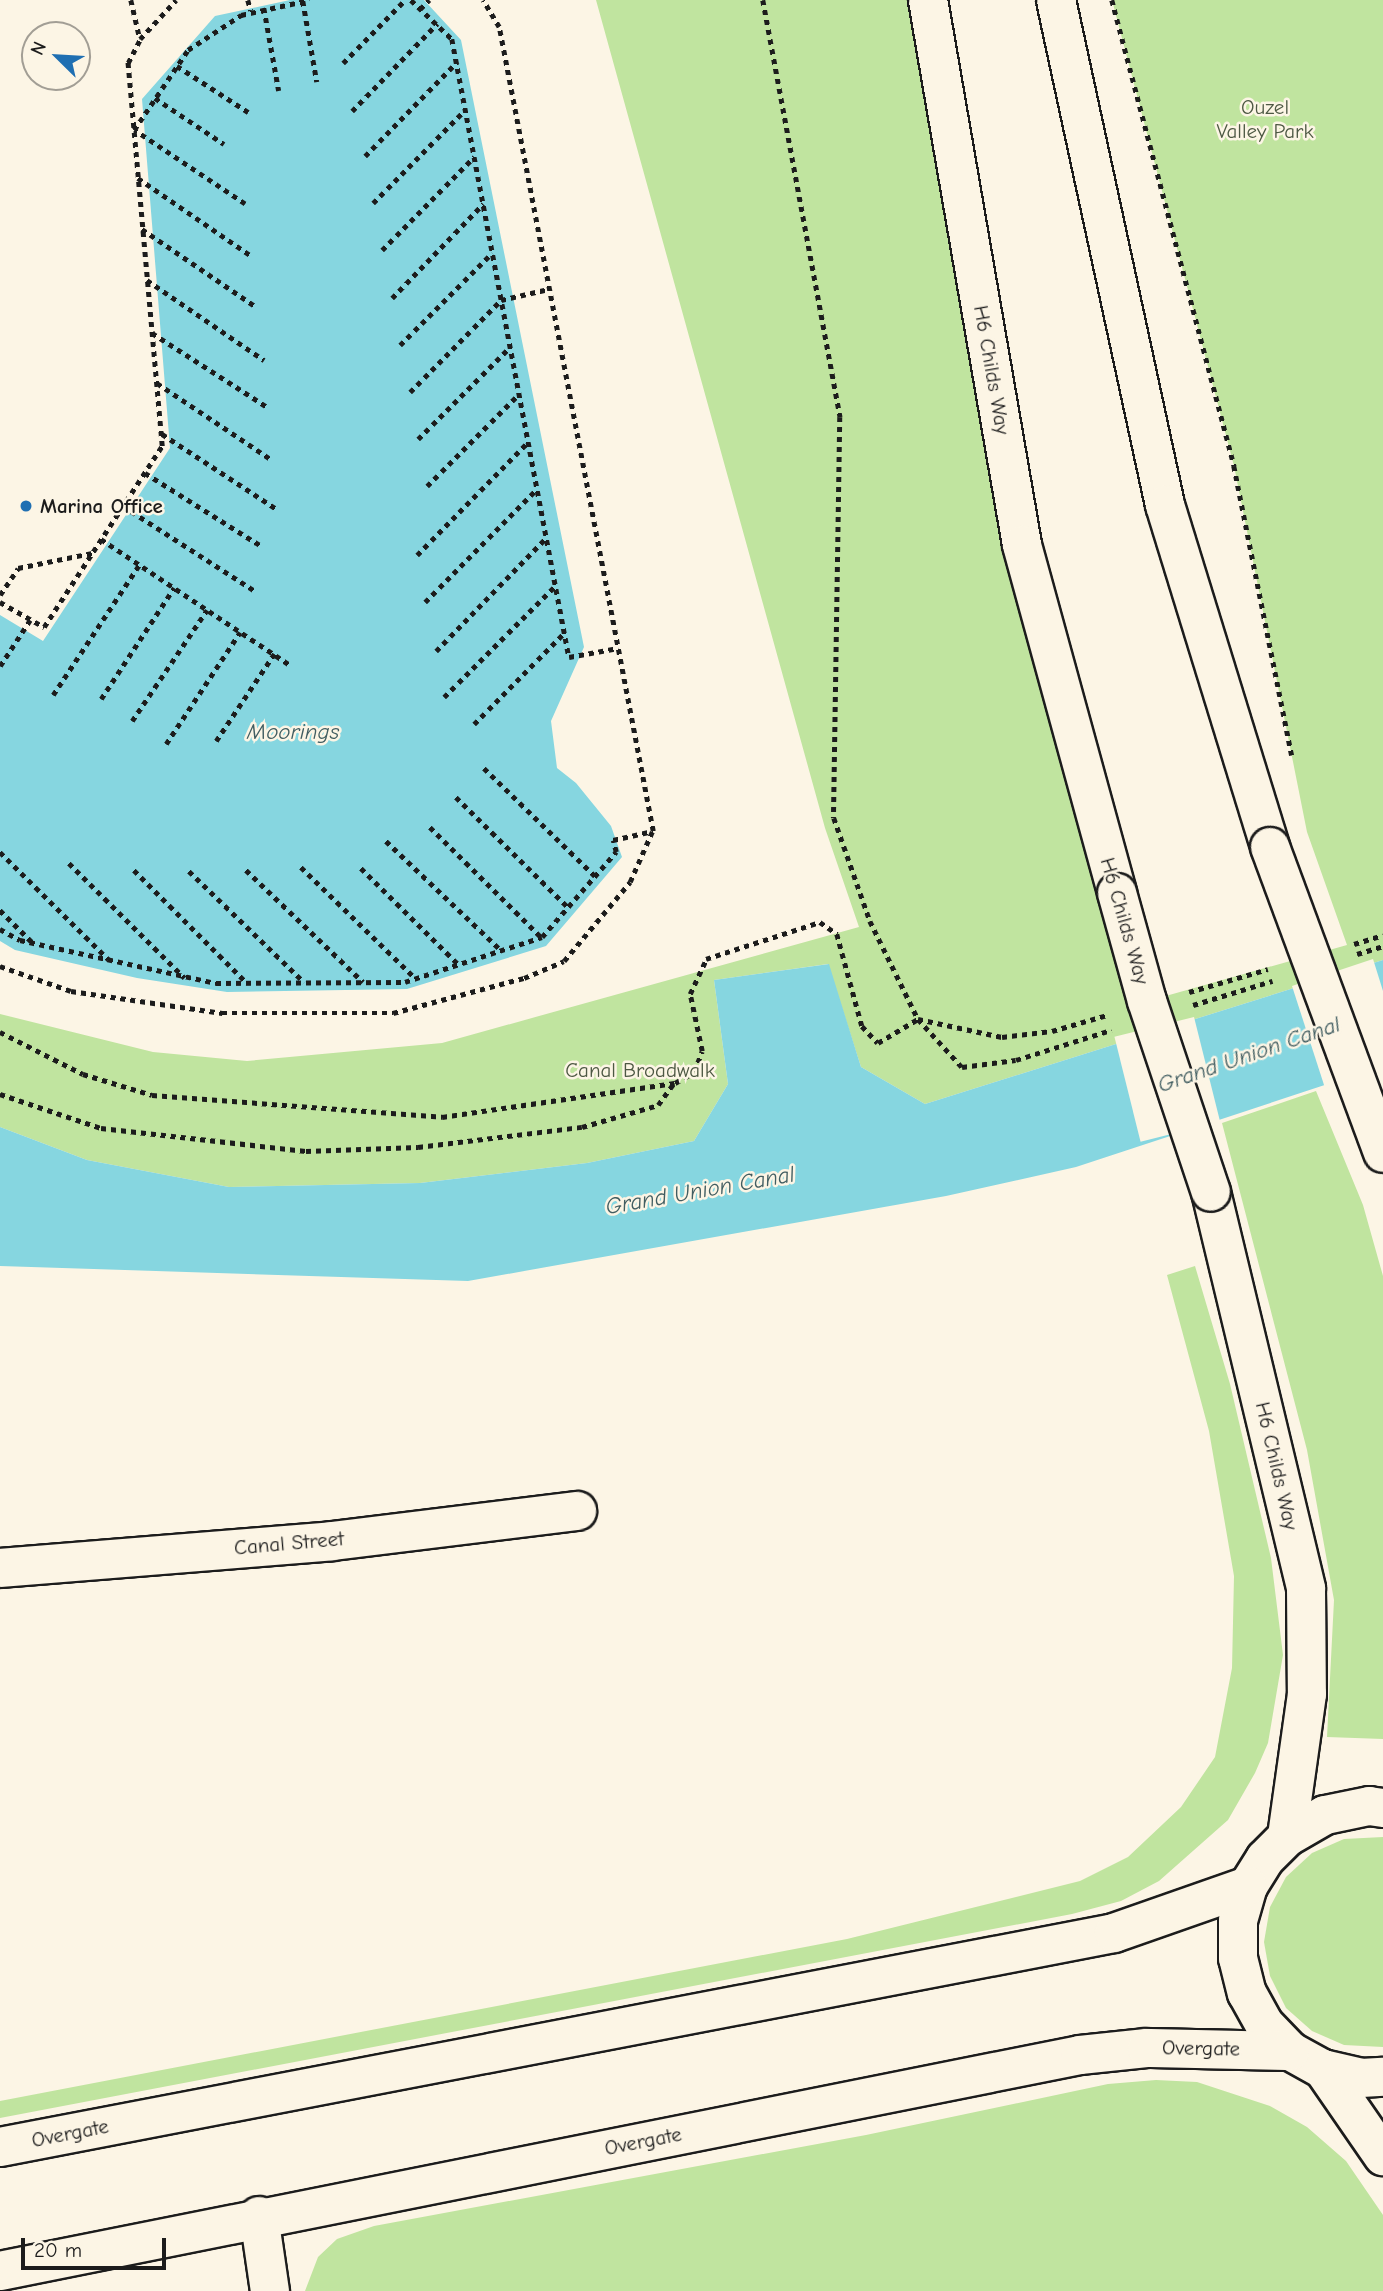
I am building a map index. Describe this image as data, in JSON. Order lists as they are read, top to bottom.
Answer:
{
  "streets": {
    "street": ["H6 Childs Way", "Canal Street", "Overgate"]
  },
  "water": ["Moorings", "Grand Union Canal"],
  "parks": ["Ouzel Valley Park", "Canal Broadwalk"],
  "places": ["Marina Office"],
  "scale_bar": "20 m",
  "north": "top left"
}
